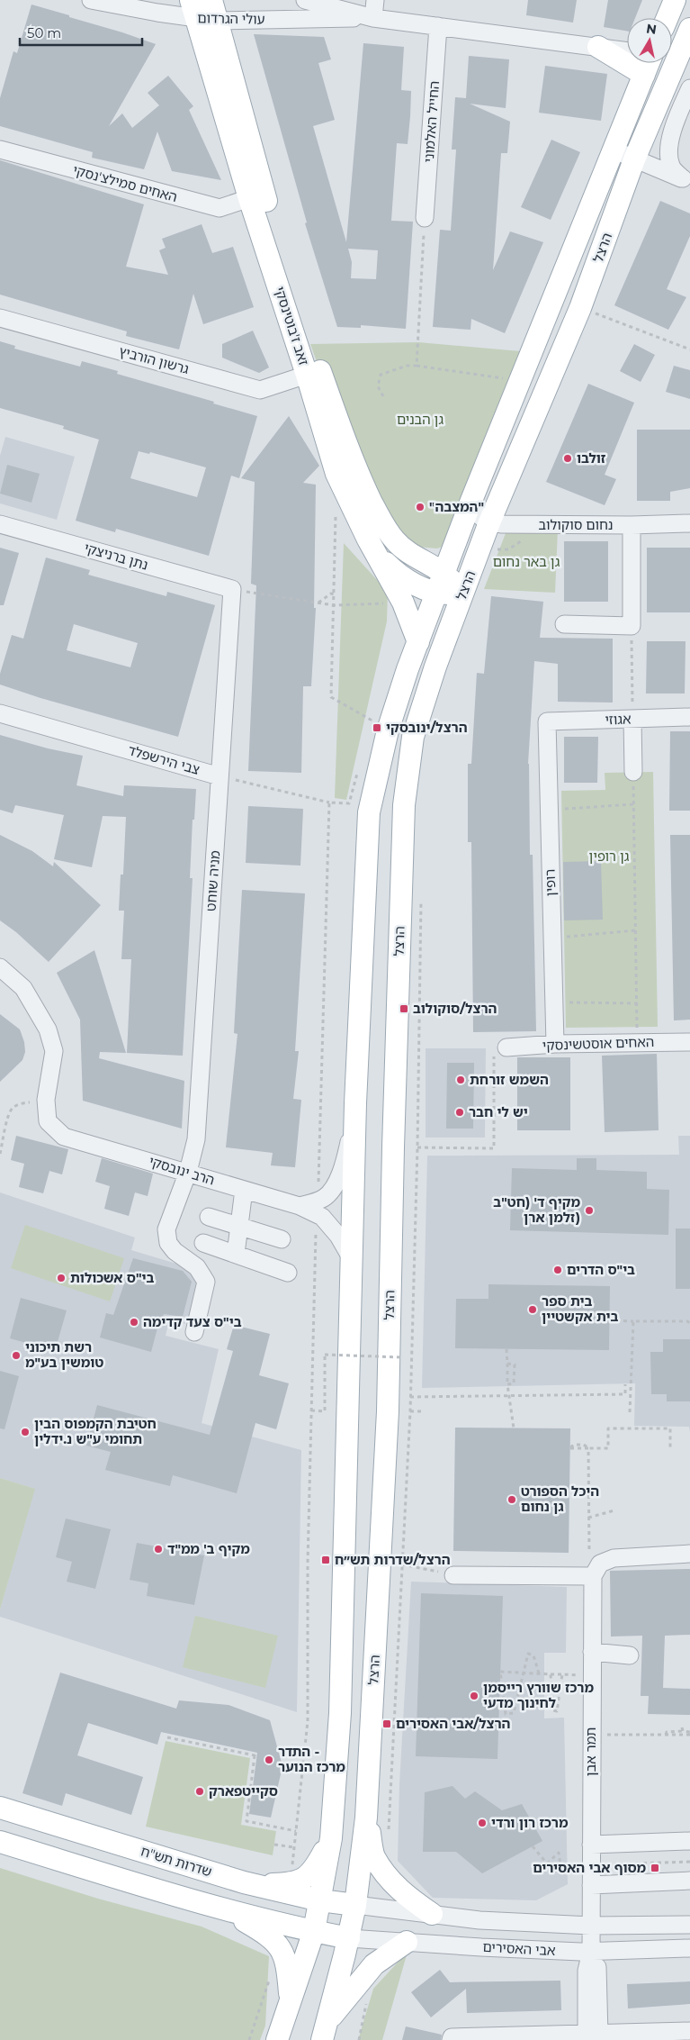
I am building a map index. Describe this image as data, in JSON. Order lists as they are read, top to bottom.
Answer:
{
  "streets": {
    "main road": ["הרצל", "זאב ז'בוטינסקי", "שדרות תש\"ח"],
    "street": [
      "עולי הגרדום",
      "החייל האלמוני",
      "האחים סמילצ'נסקי",
      "גרשון הורביץ",
      "נחום סוקולוב",
      "נתן ברניצקי",
      "אגוזי",
      "צבי הירשפלד",
      "מניה שוחט",
      "רופין",
      "האחים אוסטשינסקי",
      "הרב ינובסקי",
      "תמר אבן",
      "אבי האסירים"
    ]
  },
  "crossings": [
    ["עולי הגרדום", "החייל האלמוני"],
    ["עולי הגרדום", "זאב ז'בוטינסקי"],
    ["האחים סמילצ'נסקי", "זאב ז'בוטינסקי"],
    ["הרצל", "זאב ז'בוטינסקי"],
    ["הרצל", "נחום סוקולוב"],
    ["הרצל", "הרב ינובסקי"],
    ["הרצל", "שדרות תש\"ח"],
    ["הרצל", "אבי האסירים"],
    ["זאב ז'בוטינסקי", "גרשון הורביץ"],
    ["נתן ברניצקי", "מניה שוחט"],
    ["אגוזי", "רופין"],
    ["צבי הירשפלד", "מניה שוחט"],
    ["מניה שוחט", "הרב ינובסקי"],
    ["רופין", "האחים אוסטשינסקי"],
    ["תמר אבן", "אבי האסירים"],
    ["שדרות תש\"ח", "אבי האסירים"]
  ],
  "parks": ["גן הבנים", "גן באר נחום", "גן רופין"],
  "places": {
    "other": [
      "זולבו",
      "\"המצבה\"",
      "השמש זורחת",
      "יש לי חבר",
      "מקיף ד' (חט\"ב זלמן ארן)",
      "בי\"ס הדרים",
      "בי\"ס אשכולות",
      "בית ספר בית אקשטיין",
      "בי\"ס צעד קדימה",
      "רשת תיכוני טומשין בע\"מ",
      "חטיבת הקמפוס הבין תחומי ע\"ש נ.ידלין",
      "היכל הספורט גן נחום",
      "מקיף ב' ממ\"ד",
      "מרכז שוורץ רייסמן לחינוך מדעי",
      "התדר - מרכז הנוער",
      "סקייטפארק",
      "מרכז רון ורדי"
    ],
    "transit": [
      "הרצל/ינובסקי",
      "הרצל/סוקולוב",
      "הרצל/שדרות תש״ח",
      "הרצל/אבי האסירים",
      "מסוף אבי האסירים"
    ]
  },
  "scale_bar": "50 m",
  "north": "top"
}
